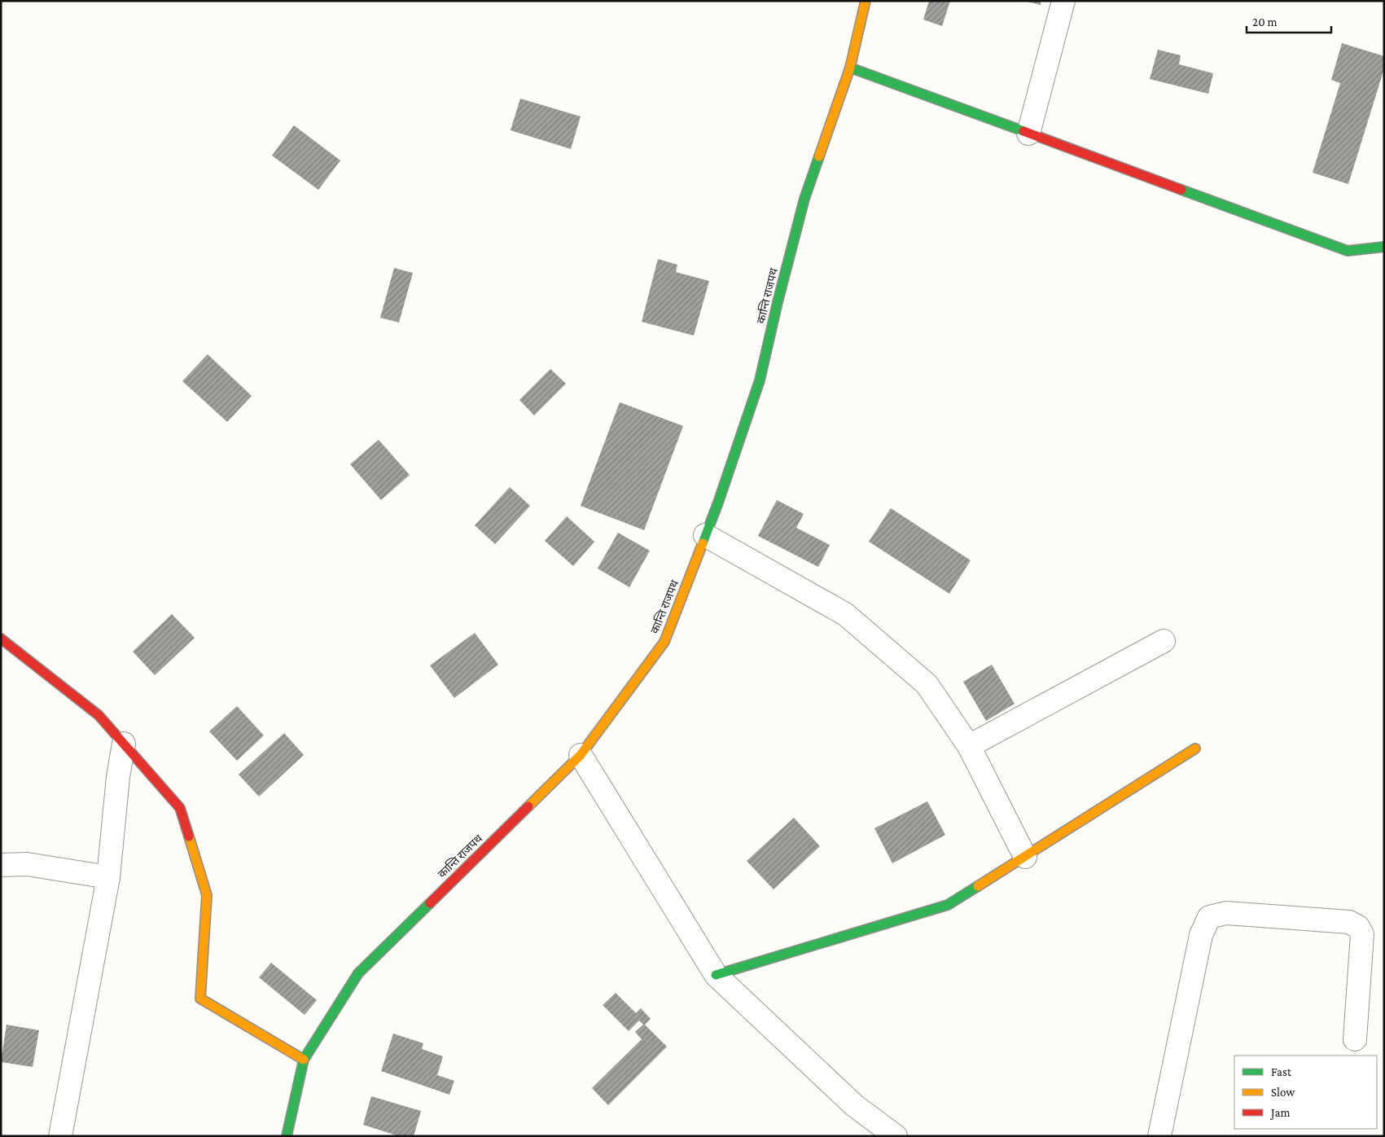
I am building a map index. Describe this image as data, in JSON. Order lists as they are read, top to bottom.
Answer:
{
  "streets": {
    "street": ["कान्ति राजपथ"]
  },
  "legend": ["Fast", "Slow", "Jam"],
  "scale_bar": "20 m"
}
